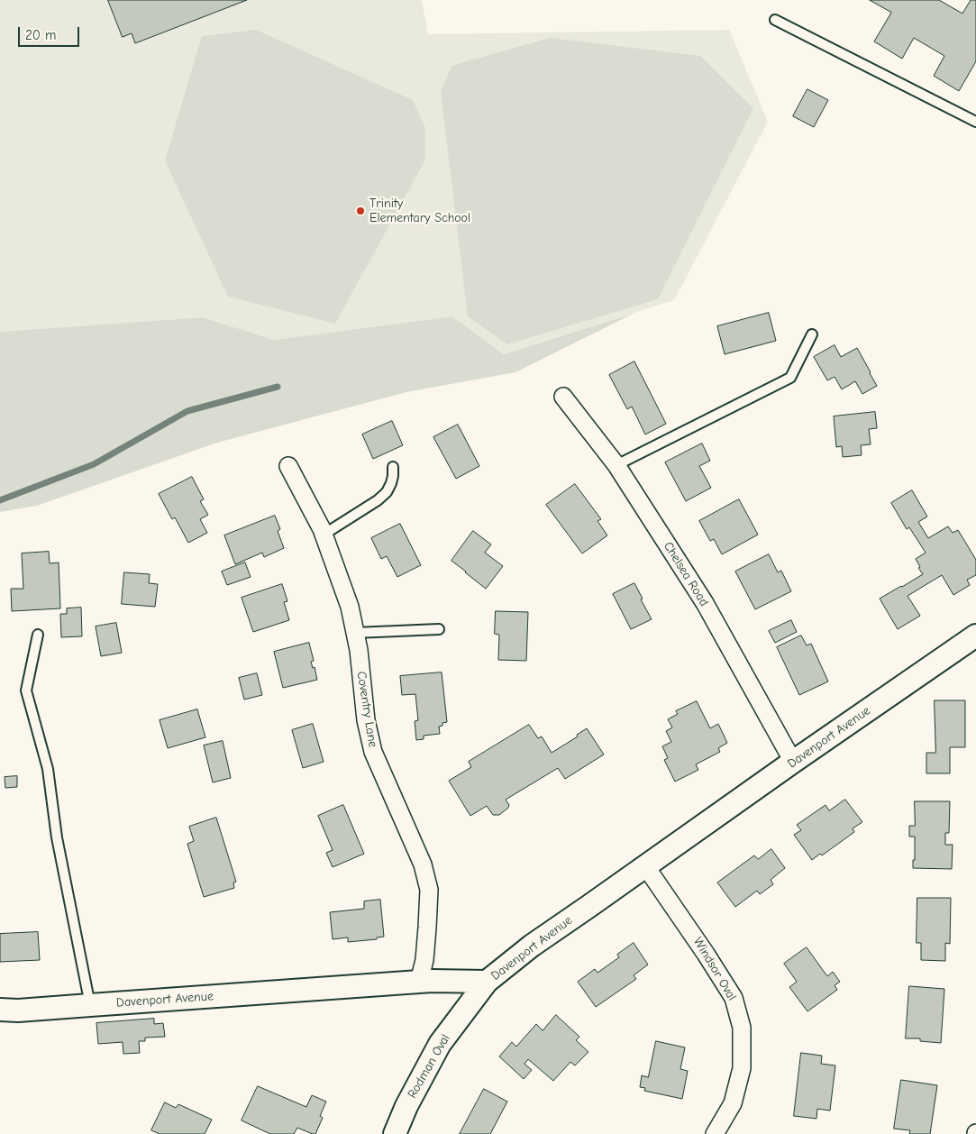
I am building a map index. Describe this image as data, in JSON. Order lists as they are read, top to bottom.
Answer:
{
  "streets": {
    "street": [
      "Chelsea Road",
      "Coventry Lane",
      "Davenport Avenue",
      "Windsor Oval",
      "Rodman Oval"
    ]
  },
  "crossings": [
    ["Chelsea Road", "Davenport Avenue"],
    ["Coventry Lane", "Davenport Avenue"],
    ["Davenport Avenue", "Windsor Oval"],
    ["Davenport Avenue", "Rodman Oval"]
  ],
  "places": ["Trinity Elementary School"],
  "scale_bar": "20 m"
}
